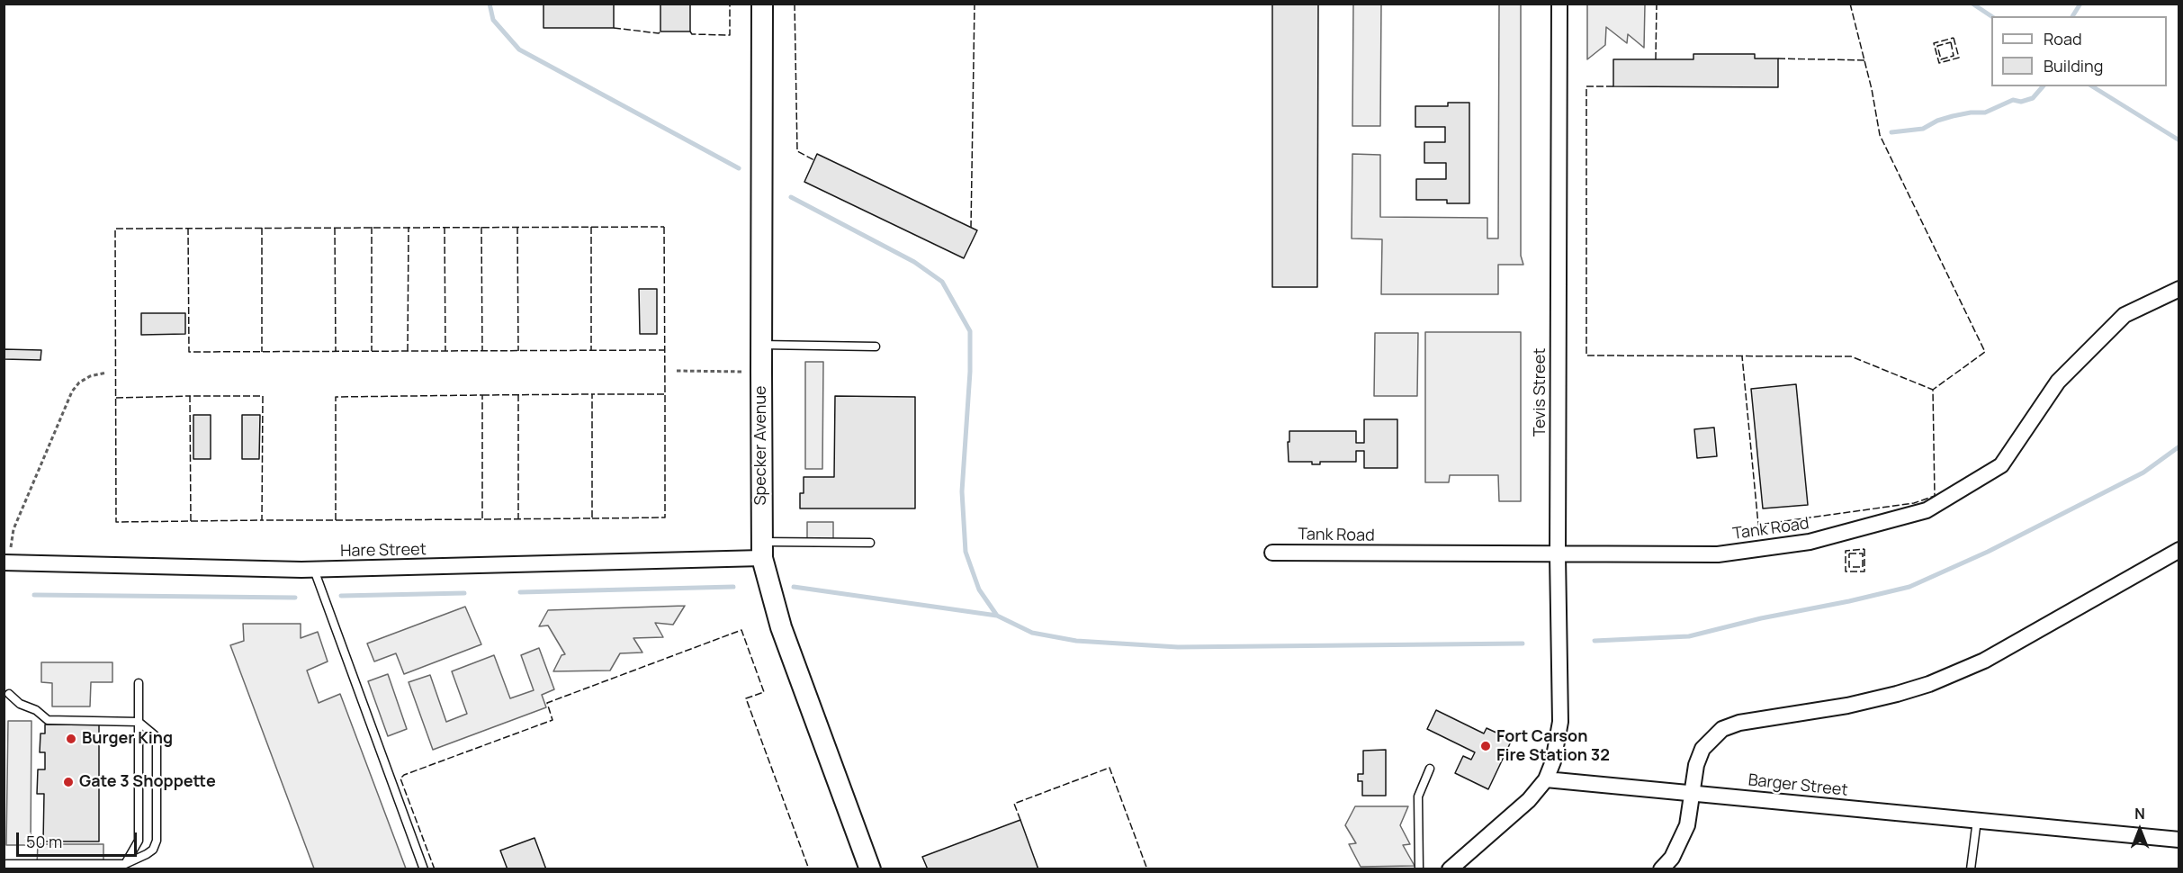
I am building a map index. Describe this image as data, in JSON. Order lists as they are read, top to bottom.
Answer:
{
  "streets": {
    "street": [
      "Tevis Street",
      "Specker Avenue",
      "Tank Road",
      "Hare Street",
      "Barger Street"
    ]
  },
  "crossings": [
    ["Tevis Street", "Tank Road"],
    ["Tevis Street", "Barger Street"],
    ["Specker Avenue", "Hare Street"]
  ],
  "places": ["Burger King", "Fort Carson Fire Station 32", "Gate 3 Shoppette"],
  "legend": ["Road", "Building"],
  "scale_bar": "50 m",
  "north": "top"
}
